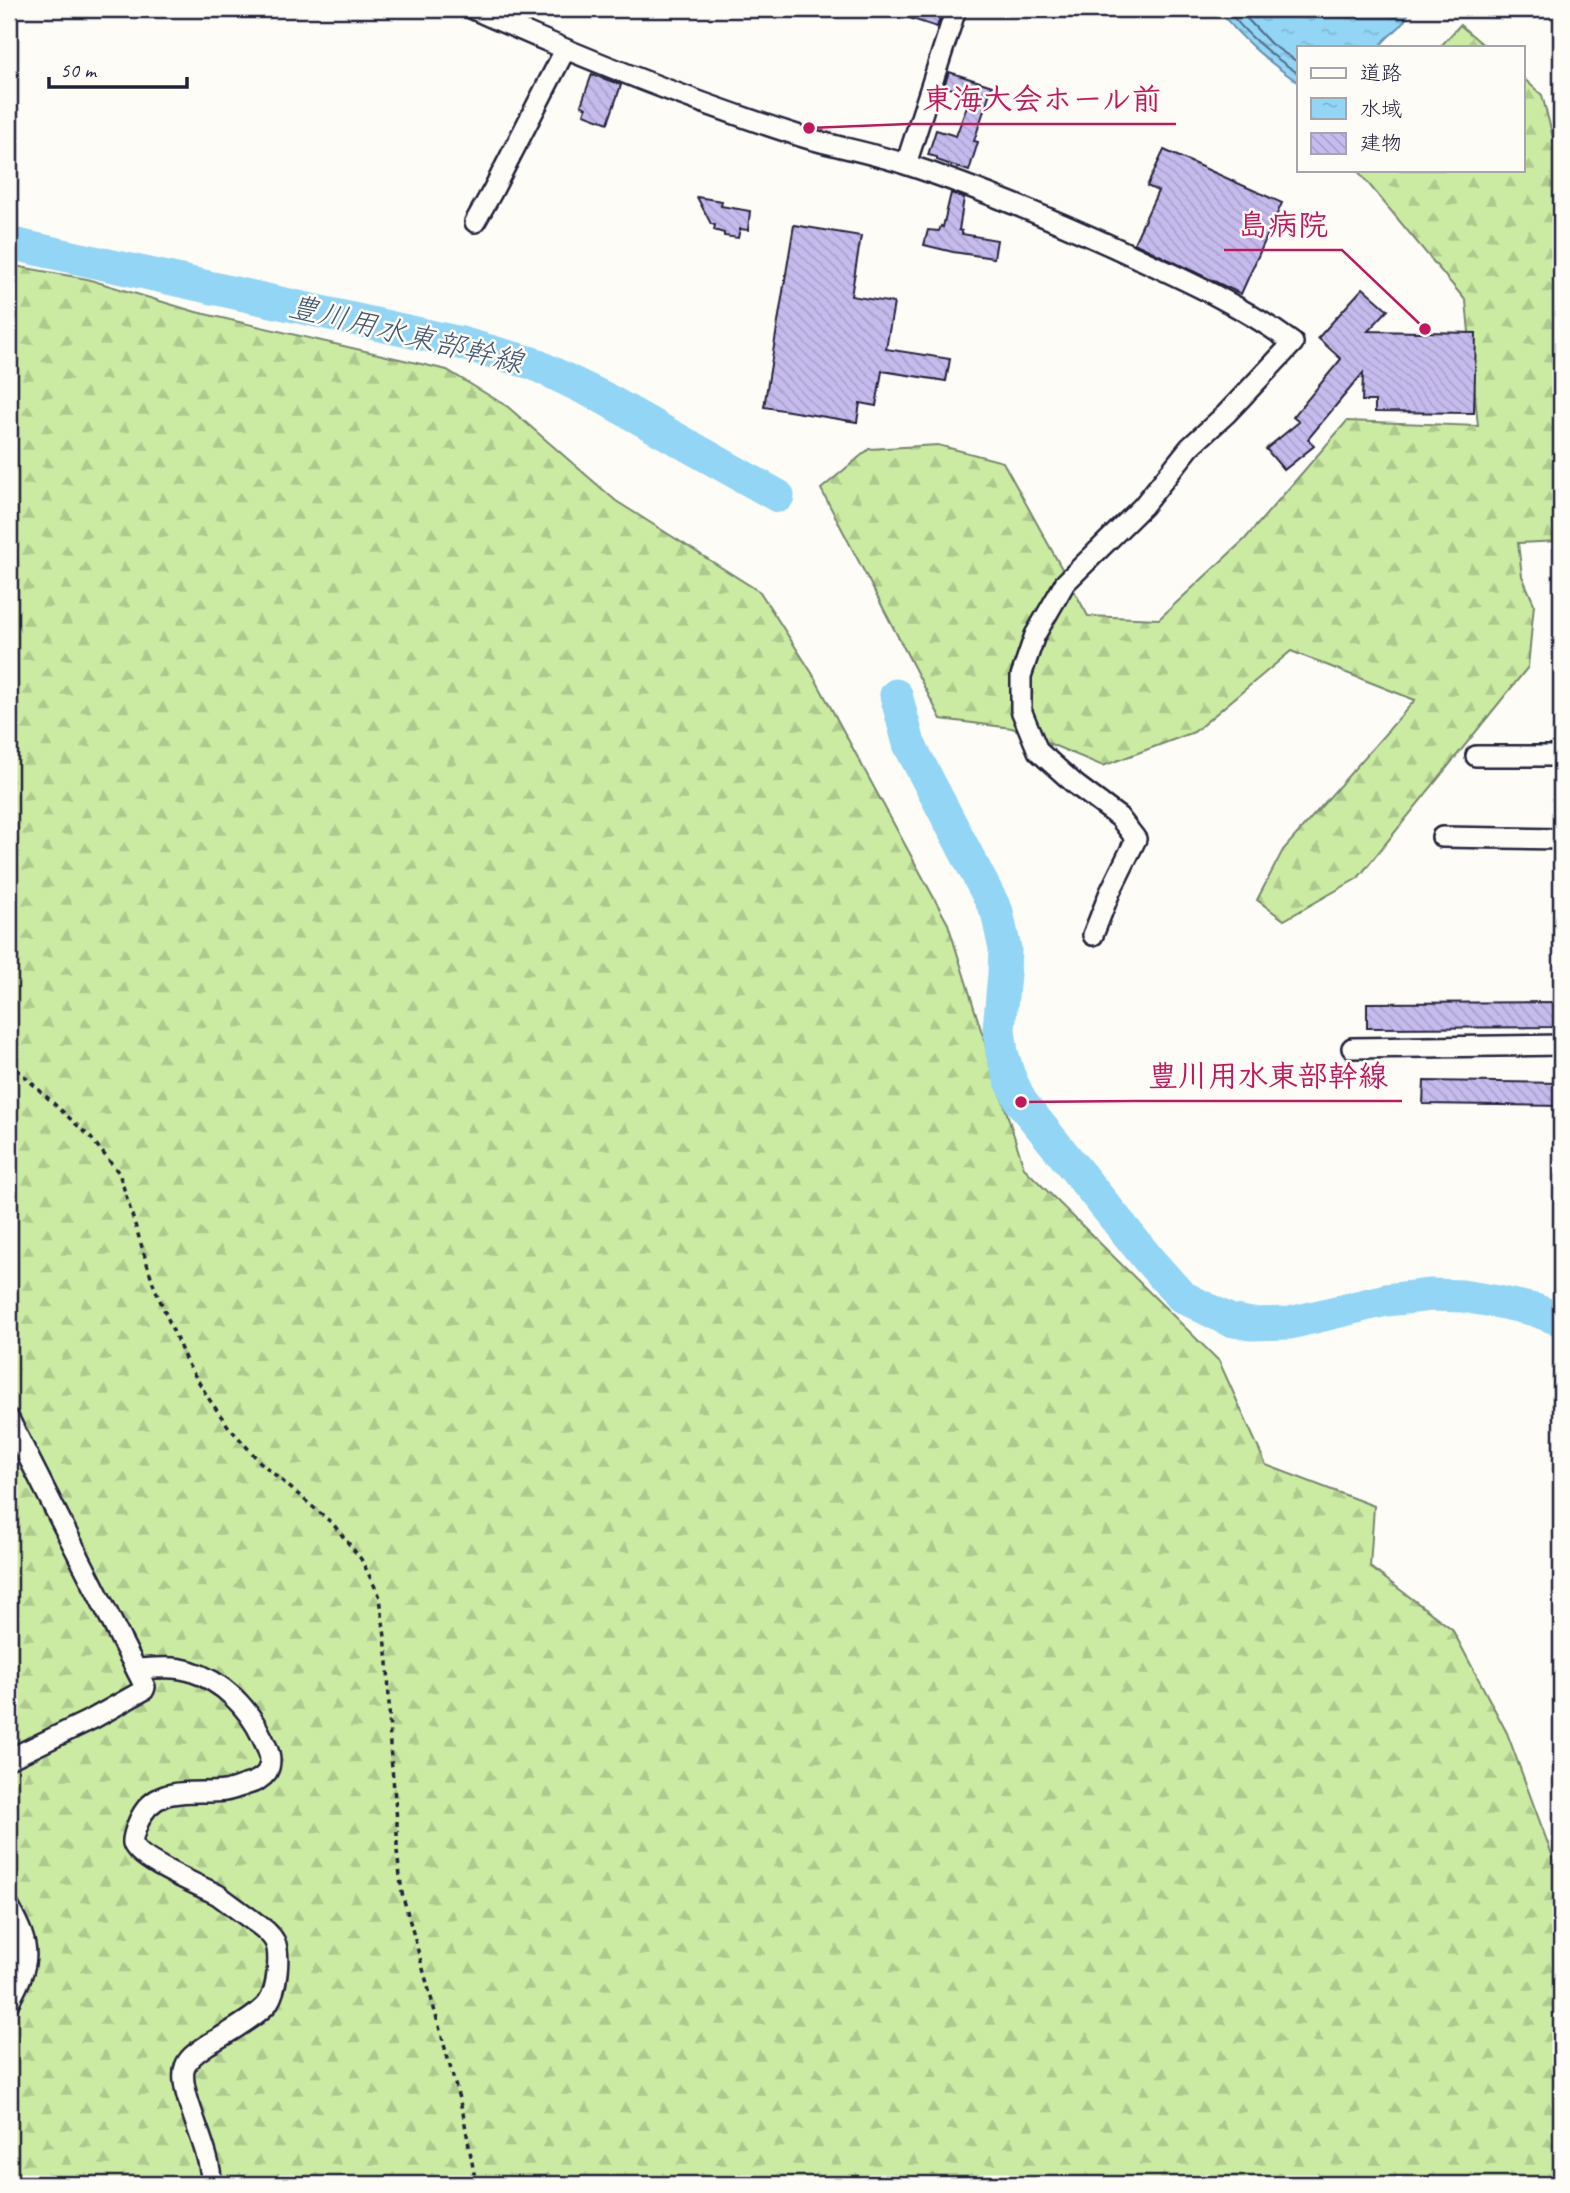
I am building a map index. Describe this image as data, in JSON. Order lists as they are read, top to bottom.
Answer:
{
  "water": ["豊川用水東部幹線"],
  "places": ["東海大会ホール前", "島病院", "豊川用水東部幹線"],
  "legend": ["道路", "水域", "建物"],
  "scale_bar": "50 m"
}
